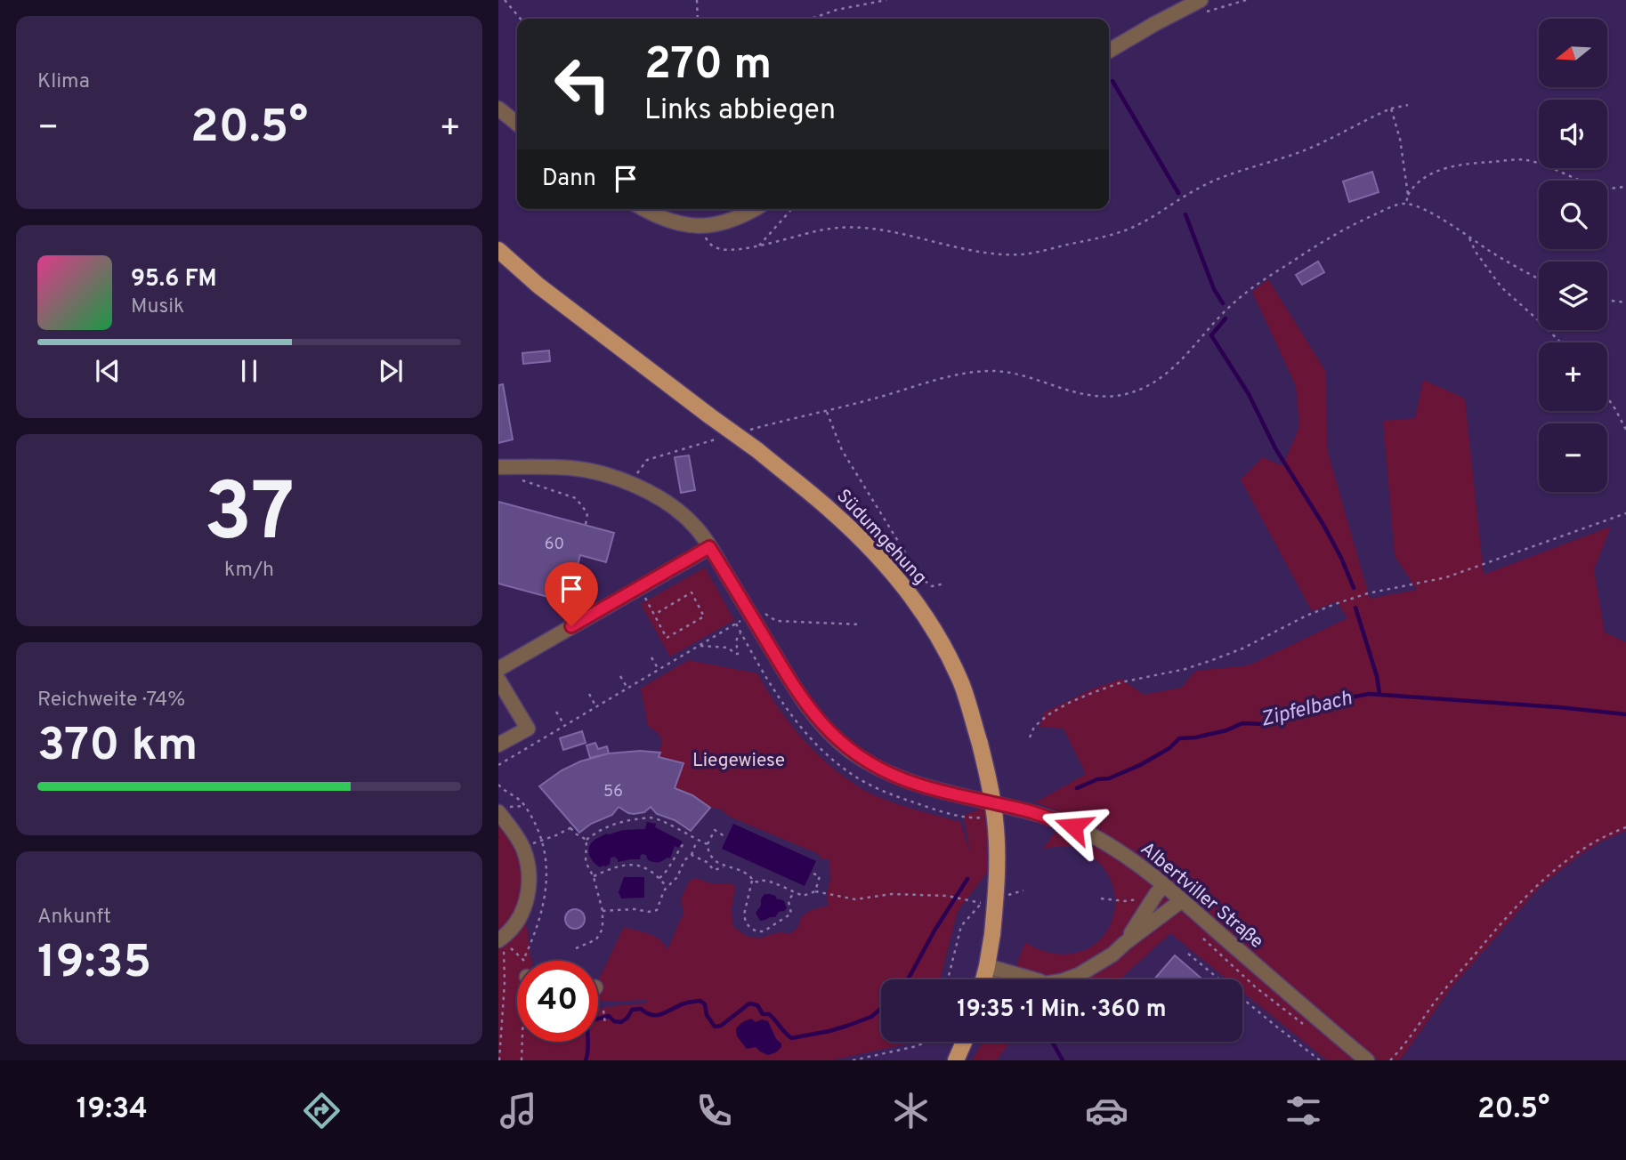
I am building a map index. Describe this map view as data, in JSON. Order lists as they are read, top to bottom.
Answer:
{
  "streets": {
    "main road": ["Südumgehung"],
    "street": ["Albertviller Straße"]
  },
  "water": ["Zipfelbach"],
  "parks": ["Liegewiese"],
  "house_numbers": ["60", "56"],
  "north": "left",
  "page": {
    "tile": [
      "Klima",
      ["37", "km/h"],
      ["Reichweite · 74%", "370 km"],
      ["Ankunft", "19:35"]
    ],
    "map_buttons": ["+", "−"],
    "turn": ["270 m", "Links abbiegen"],
    "heat": ["−", "20.5°", "+"],
    "then": "Dann",
    "song": ["95.6 FM", "Musik"],
    "limit": "40",
    "trip": "19:35 · 1 Min. · 360 m",
    "tabs": ["19:34", "20.5°"]
  }
}
